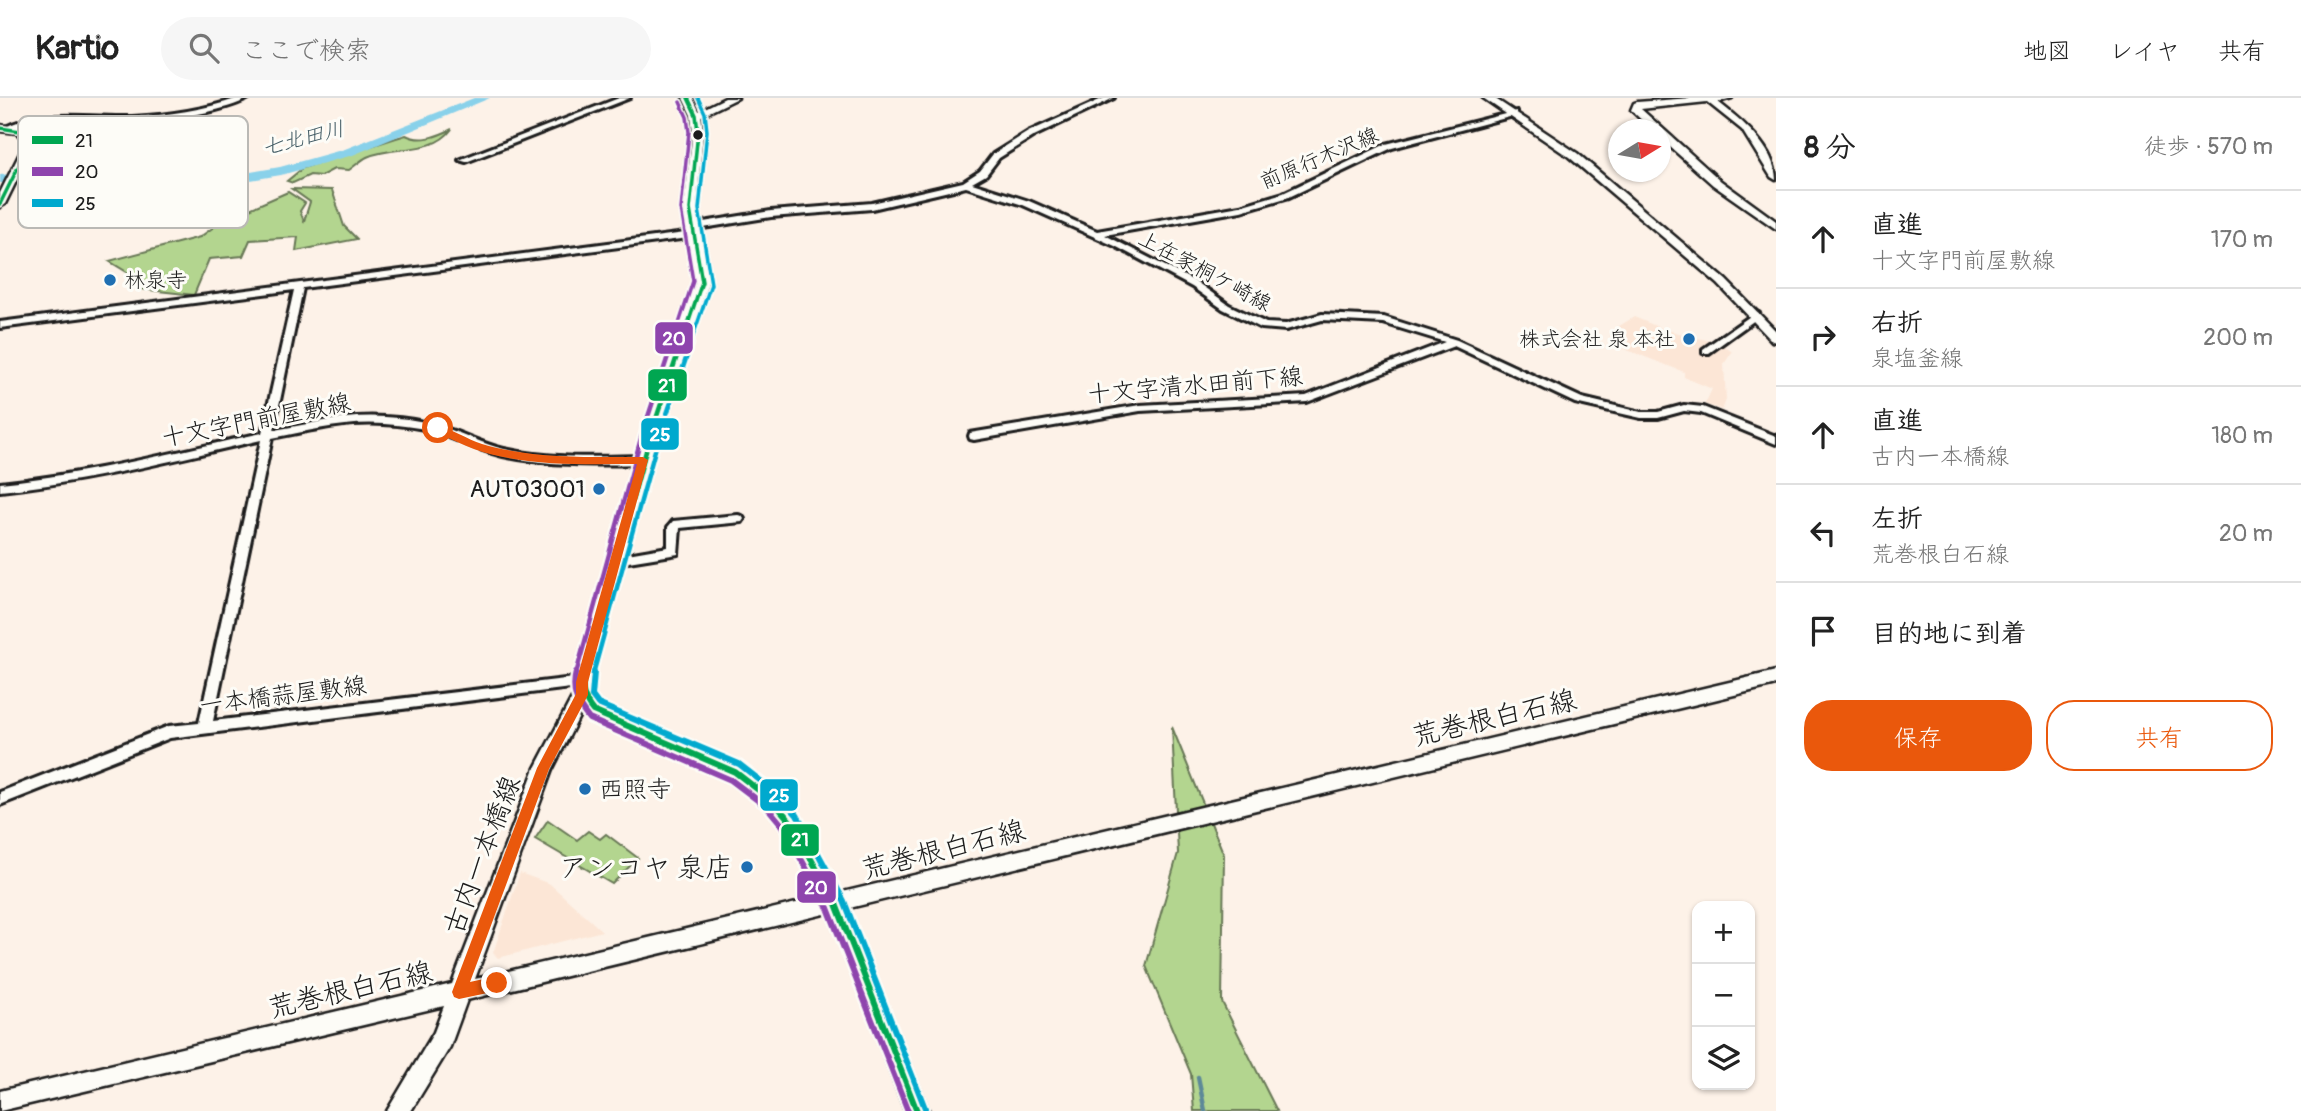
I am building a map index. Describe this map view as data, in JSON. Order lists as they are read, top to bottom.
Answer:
{
  "streets": {
    "street": [
      "前原行木沢線",
      "上在家桐ケ崎線",
      "十文字清水田前下線",
      "十文字門前屋敷線",
      "一本橋蒜屋敷線",
      "荒巻根白石線",
      "古内一本橋線"
    ]
  },
  "crossings": [
    ["前原行木沢線", "上在家桐ケ崎線"],
    ["上在家桐ケ崎線", "十文字清水田前下線"],
    ["一本橋蒜屋敷線", "古内一本橋線"],
    ["荒巻根白石線", "古内一本橋線"]
  ],
  "water": ["七北田川"],
  "places": [
    "林泉寺",
    "株式会社 泉 本社",
    "AUTO3001",
    "西照寺",
    "アンコヤ 泉店"
  ],
  "lines": ["transit line 21", "transit line 25", "transit line 20"],
  "legend": ["21", "20", "25"],
  "north": "right",
  "page": {
    "header": "Kartio",
    "search": "ここで検索",
    "nav": ["地図", "レイヤ", "共有"],
    "heading": ["8 分", "徒歩 · 570 m"],
    "list": [
      ["直進", "十文字門前屋敷線", "170 m"],
      ["右折", "泉塩釜線", "200 m"],
      ["直進", "古内一本橋線", "180 m"],
      ["左折", "荒巻根白石線", "20 m"],
      "目的地に到着"
    ],
    "buttons": ["保存", "共有"],
    "map_buttons": ["+", "−"]
  }
}
